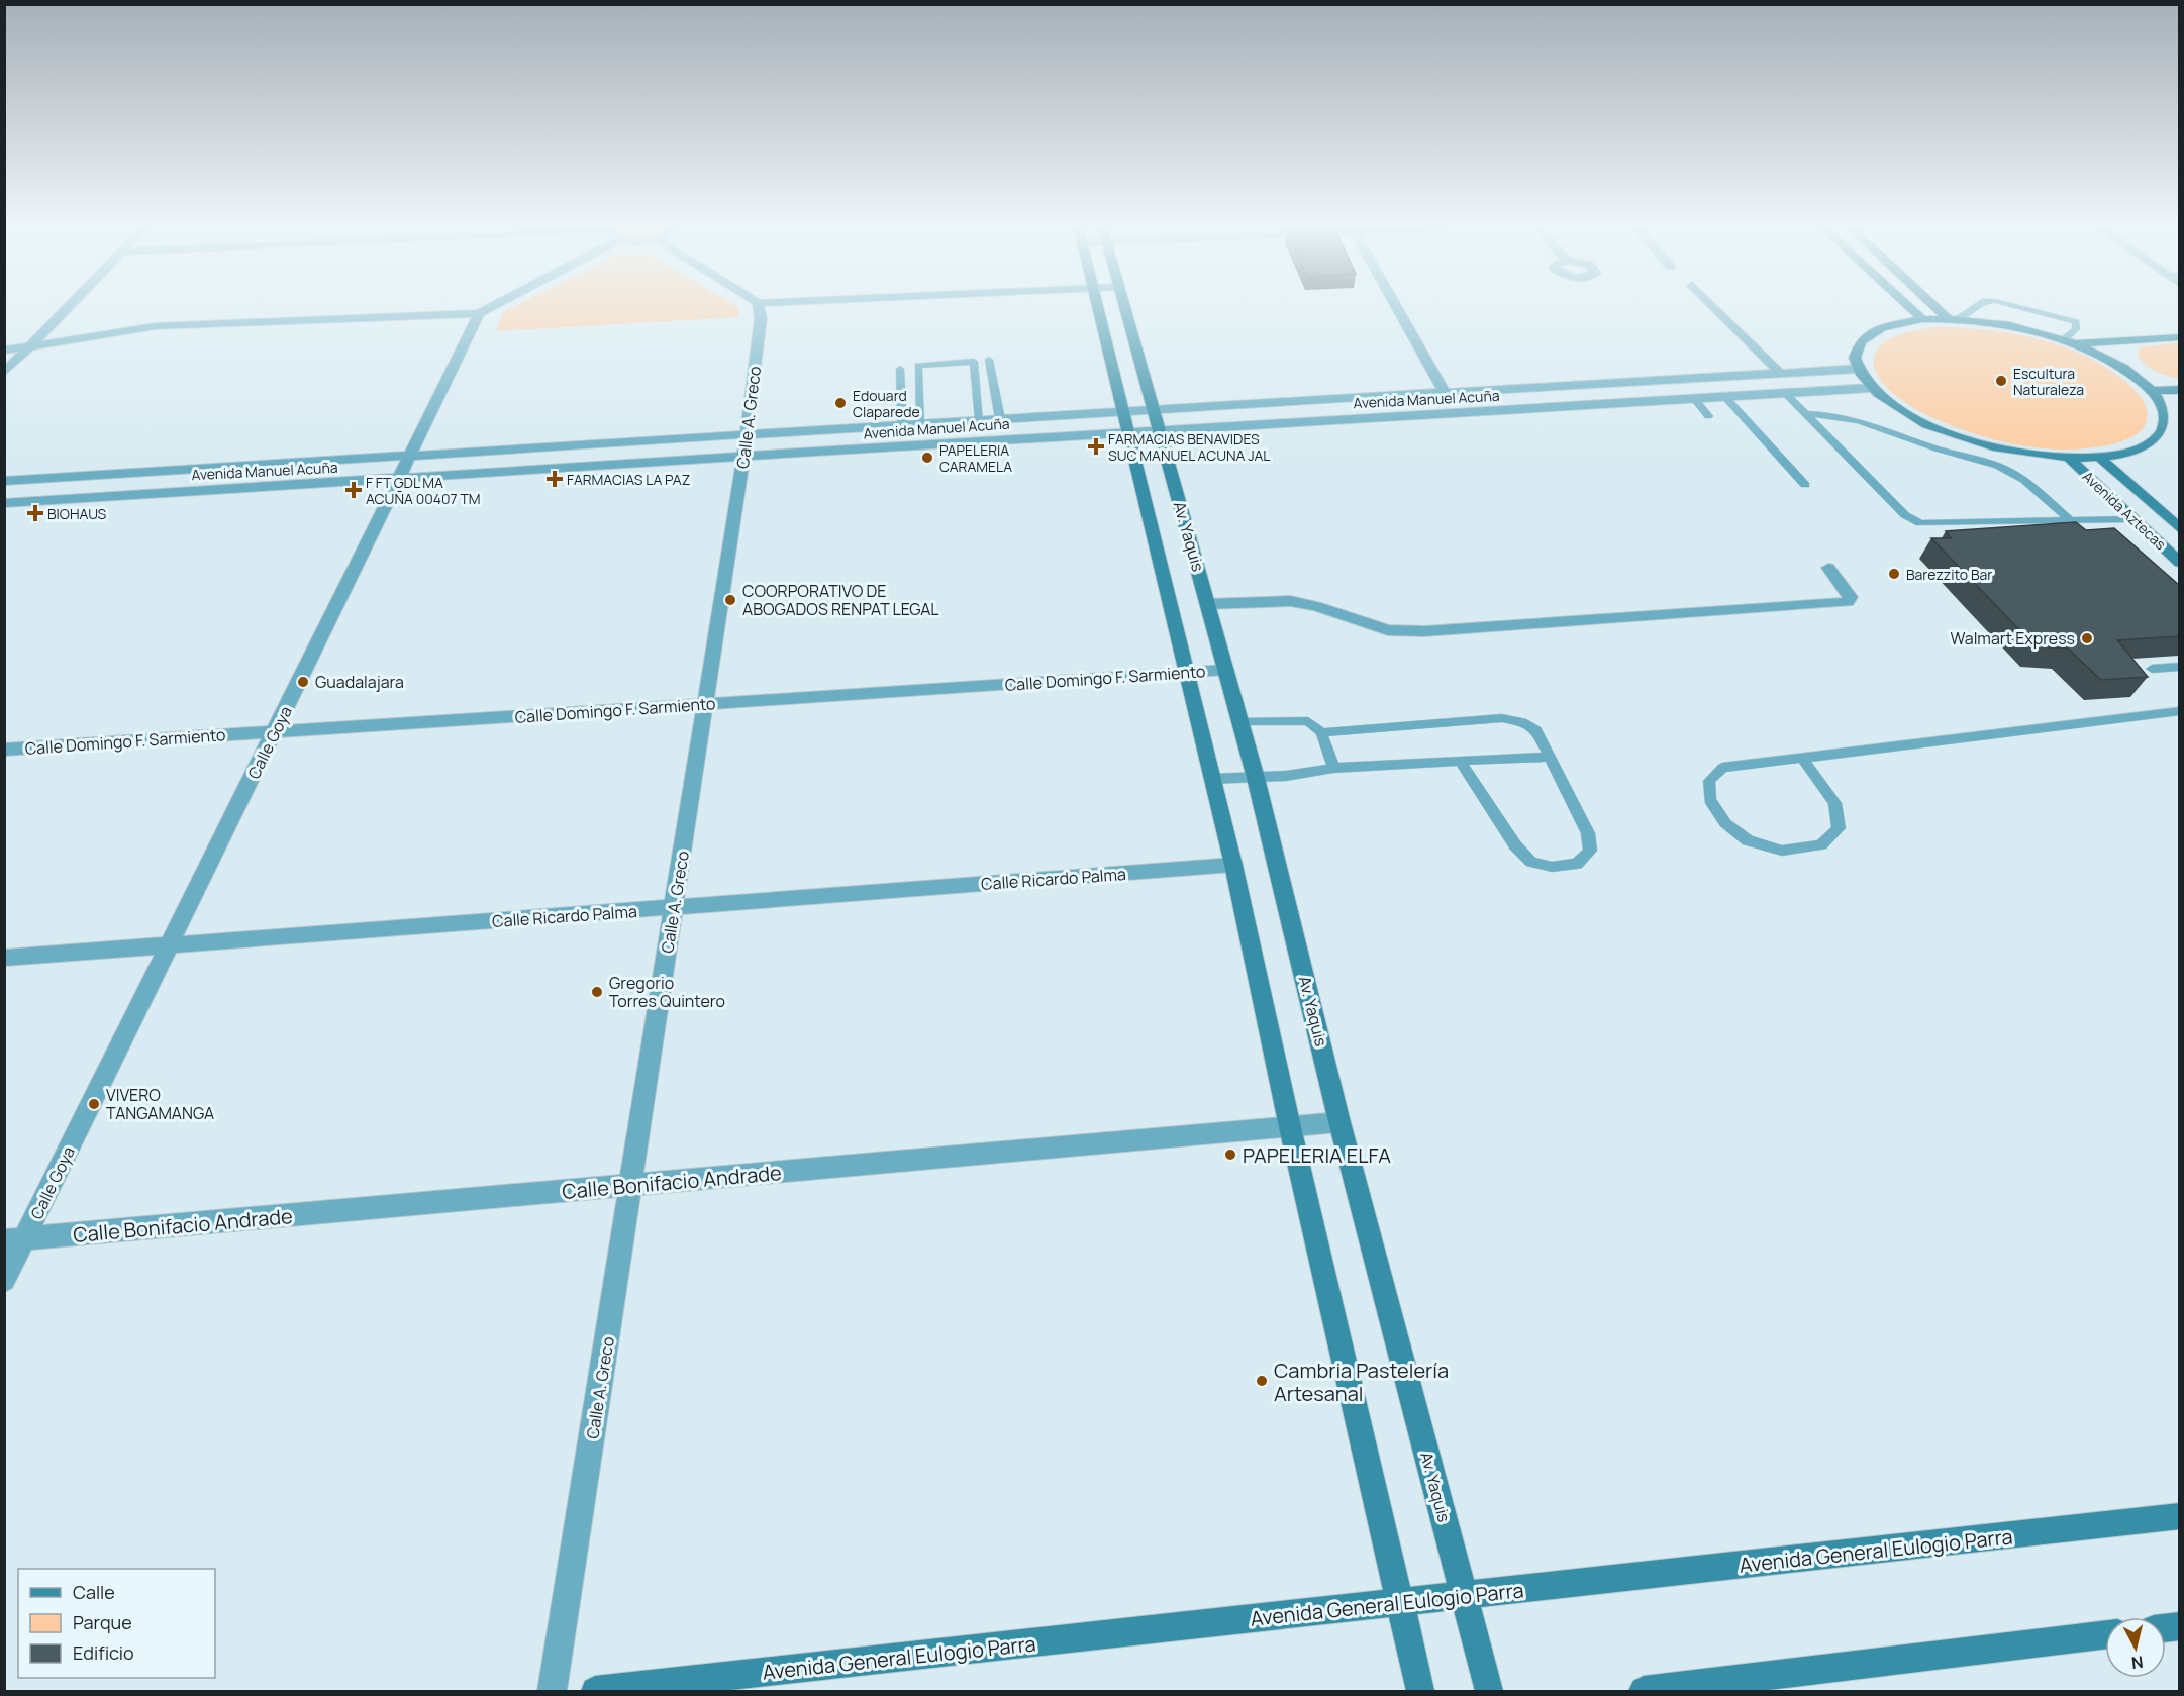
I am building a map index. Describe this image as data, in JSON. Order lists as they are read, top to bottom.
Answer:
{
  "streets": {
    "street": [
      "Avenida Manuel Acuña",
      "Calle A. Greco",
      "Avenida Aztecas",
      "Av. Yaquis",
      "Calle Domingo F. Sarmiento",
      "Calle Goya",
      "Calle Ricardo Palma",
      "Calle Bonifacio Andrade",
      "Avenida General Eulogio Parra"
    ]
  },
  "crossings": [
    ["Avenida Manuel Acuña", "Calle A. Greco"],
    ["Avenida Manuel Acuña", "Av. Yaquis"],
    ["Avenida Manuel Acuña", "Calle Goya"],
    ["Calle A. Greco", "Calle Domingo F. Sarmiento"],
    ["Calle A. Greco", "Calle Ricardo Palma"],
    ["Calle A. Greco", "Calle Bonifacio Andrade"],
    ["Av. Yaquis", "Calle Domingo F. Sarmiento"],
    ["Av. Yaquis", "Calle Ricardo Palma"],
    ["Av. Yaquis", "Calle Bonifacio Andrade"],
    ["Av. Yaquis", "Avenida General Eulogio Parra"],
    ["Calle Domingo F. Sarmiento", "Calle Goya"],
    ["Calle Goya", "Calle Ricardo Palma"],
    ["Calle Goya", "Calle Bonifacio Andrade"]
  ],
  "places": {
    "other": [
      "Escultura Naturaleza",
      "Edouard Claparede",
      "PAPELERIA CARAMELA",
      "Barezzito Bar",
      "COORPORATIVO DE ABOGADOS RENPAT LEGAL",
      "Walmart Express",
      "Guadalajara",
      "Gregorio Torres Quintero",
      "VIVERO TANGAMANGA",
      "PAPELERIA ELFA",
      "Cambria Pastelería Artesanal"
    ],
    "health": [
      "FARMACIAS BENAVIDES SUC MANUEL ACUNA JAL",
      "FARMACIAS LA PAZ",
      "F FT GDL MA ACUÑA 00407 TM",
      "BIOHAUS"
    ]
  },
  "legend": ["Calle", "Parque", "Edificio"],
  "north": "bottom"
}
